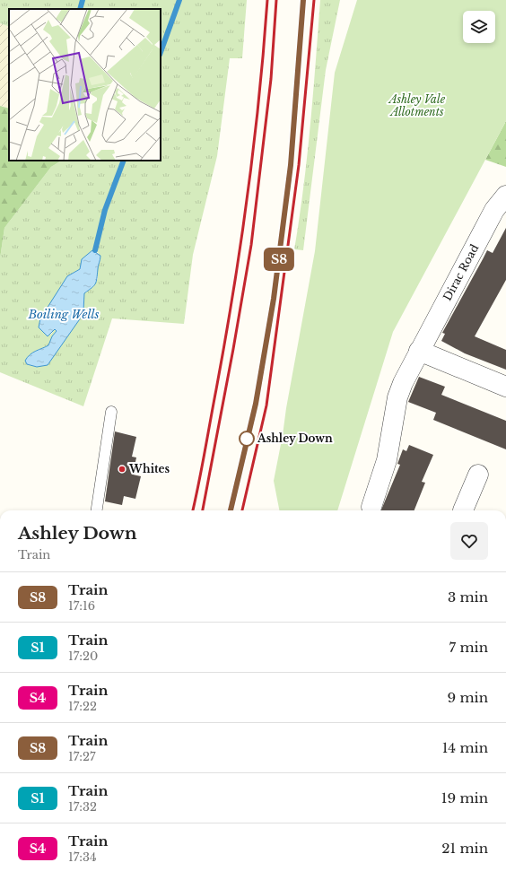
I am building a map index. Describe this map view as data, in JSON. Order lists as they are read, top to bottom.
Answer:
{
  "streets": {
    "street": ["Dirac Road"]
  },
  "water": ["Boiling Wells"],
  "parks": ["Ashley Vale Allotments"],
  "places": ["Ashley Down", "Whites"],
  "page": {
    "on_map": "S8",
    "heading": ["Ashley Down", "Train"],
    "list": [
      {
        "mark": "S8",
        "name": "Train",
        "note": "17:16",
        "value": "3 min"
      },
      {
        "mark": "S1",
        "name": "Train",
        "note": "17:20",
        "value": "7 min"
      },
      {
        "mark": "S4",
        "name": "Train",
        "note": "17:22",
        "value": "9 min"
      },
      {
        "mark": "S8",
        "name": "Train",
        "note": "17:27",
        "value": "14 min"
      },
      {
        "mark": "S1",
        "name": "Train",
        "note": "17:32",
        "value": "19 min"
      },
      {
        "mark": "S4",
        "name": "Train",
        "note": "17:34",
        "value": "21 min"
      }
    ]
  }
}
